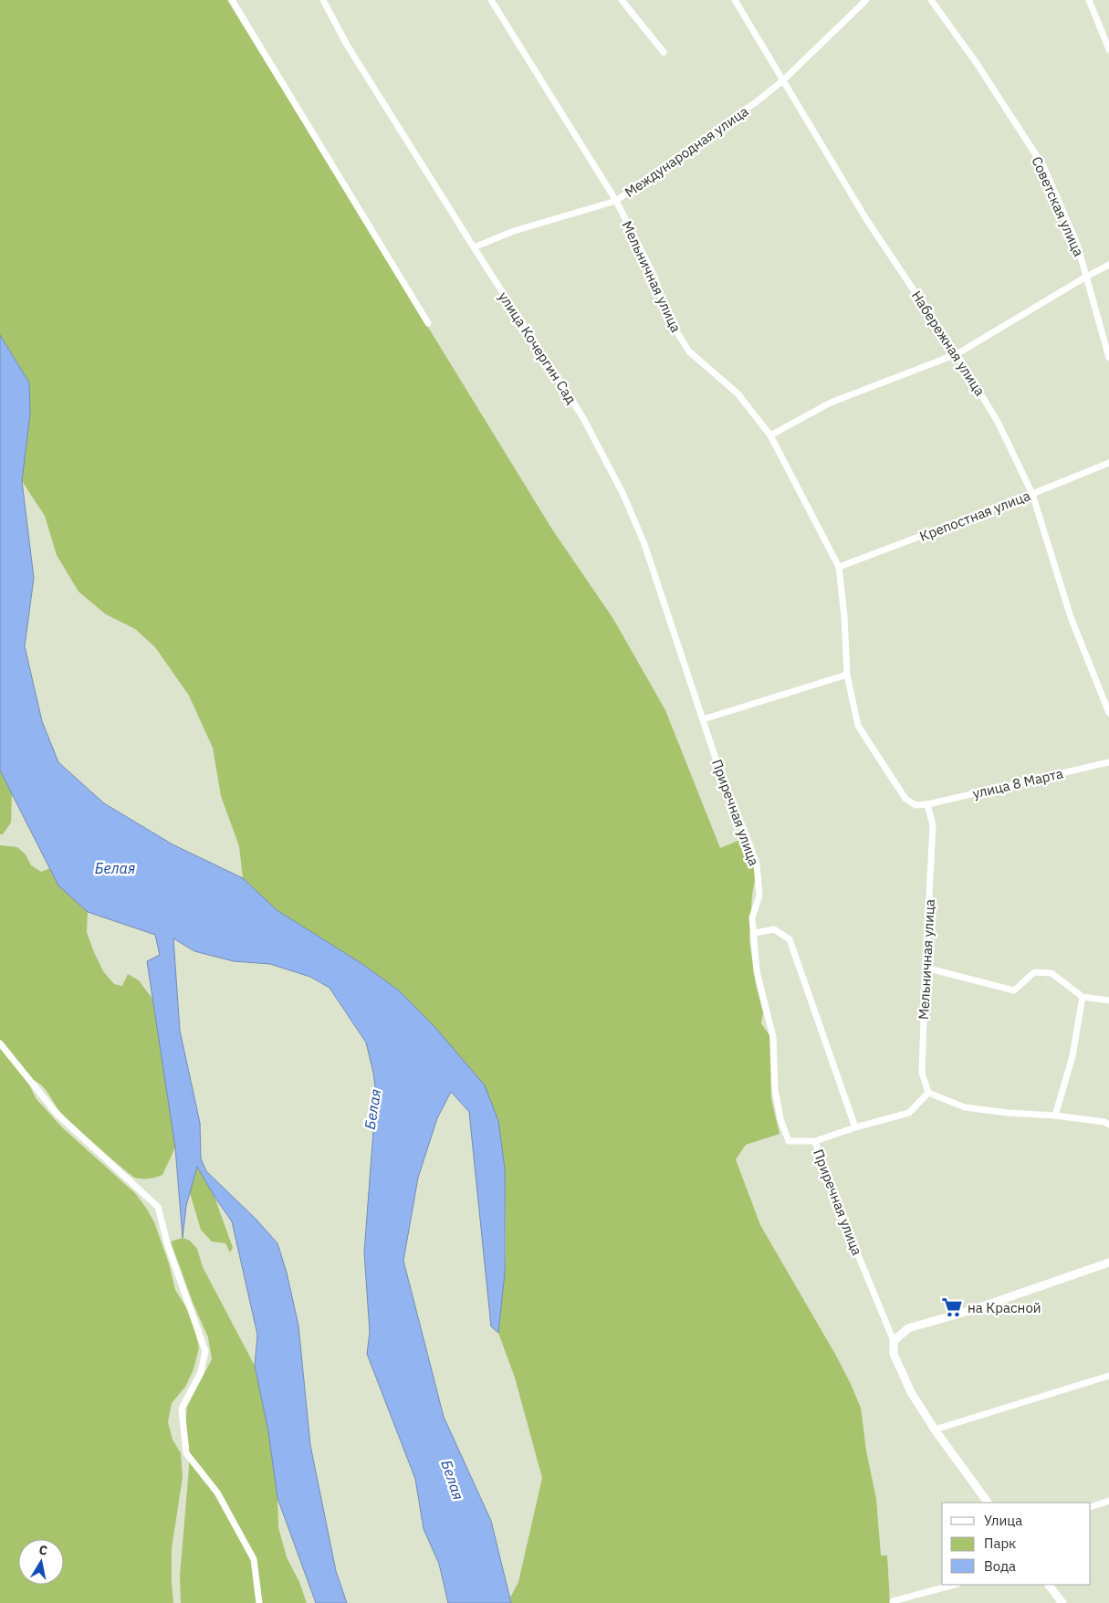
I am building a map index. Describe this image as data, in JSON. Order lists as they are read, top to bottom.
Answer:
{
  "streets": {
    "street": [
      "Международная улица",
      "Советская улица",
      "Мельничная улица",
      "Набережная улица",
      "улица Кочергин Сад",
      "Крепостная улица",
      "улица 8 Марта",
      "Приречная улица"
    ]
  },
  "crossings": [
    ["Международная улица", "Мельничная улица"],
    ["Международная улица", "Набережная улица"],
    ["Международная улица", "улица Кочергин Сад"],
    ["Мельничная улица", "Крепостная улица"],
    ["Мельничная улица", "улица 8 Марта"],
    ["Набережная улица", "Крепостная улица"],
    ["улица Кочергин Сад", "Приречная улица"]
  ],
  "water": ["Белая"],
  "places": {
    "supermarket": ["на Красной"]
  },
  "legend": ["Улица", "Парк", "Вода"],
  "north": "top"
}
